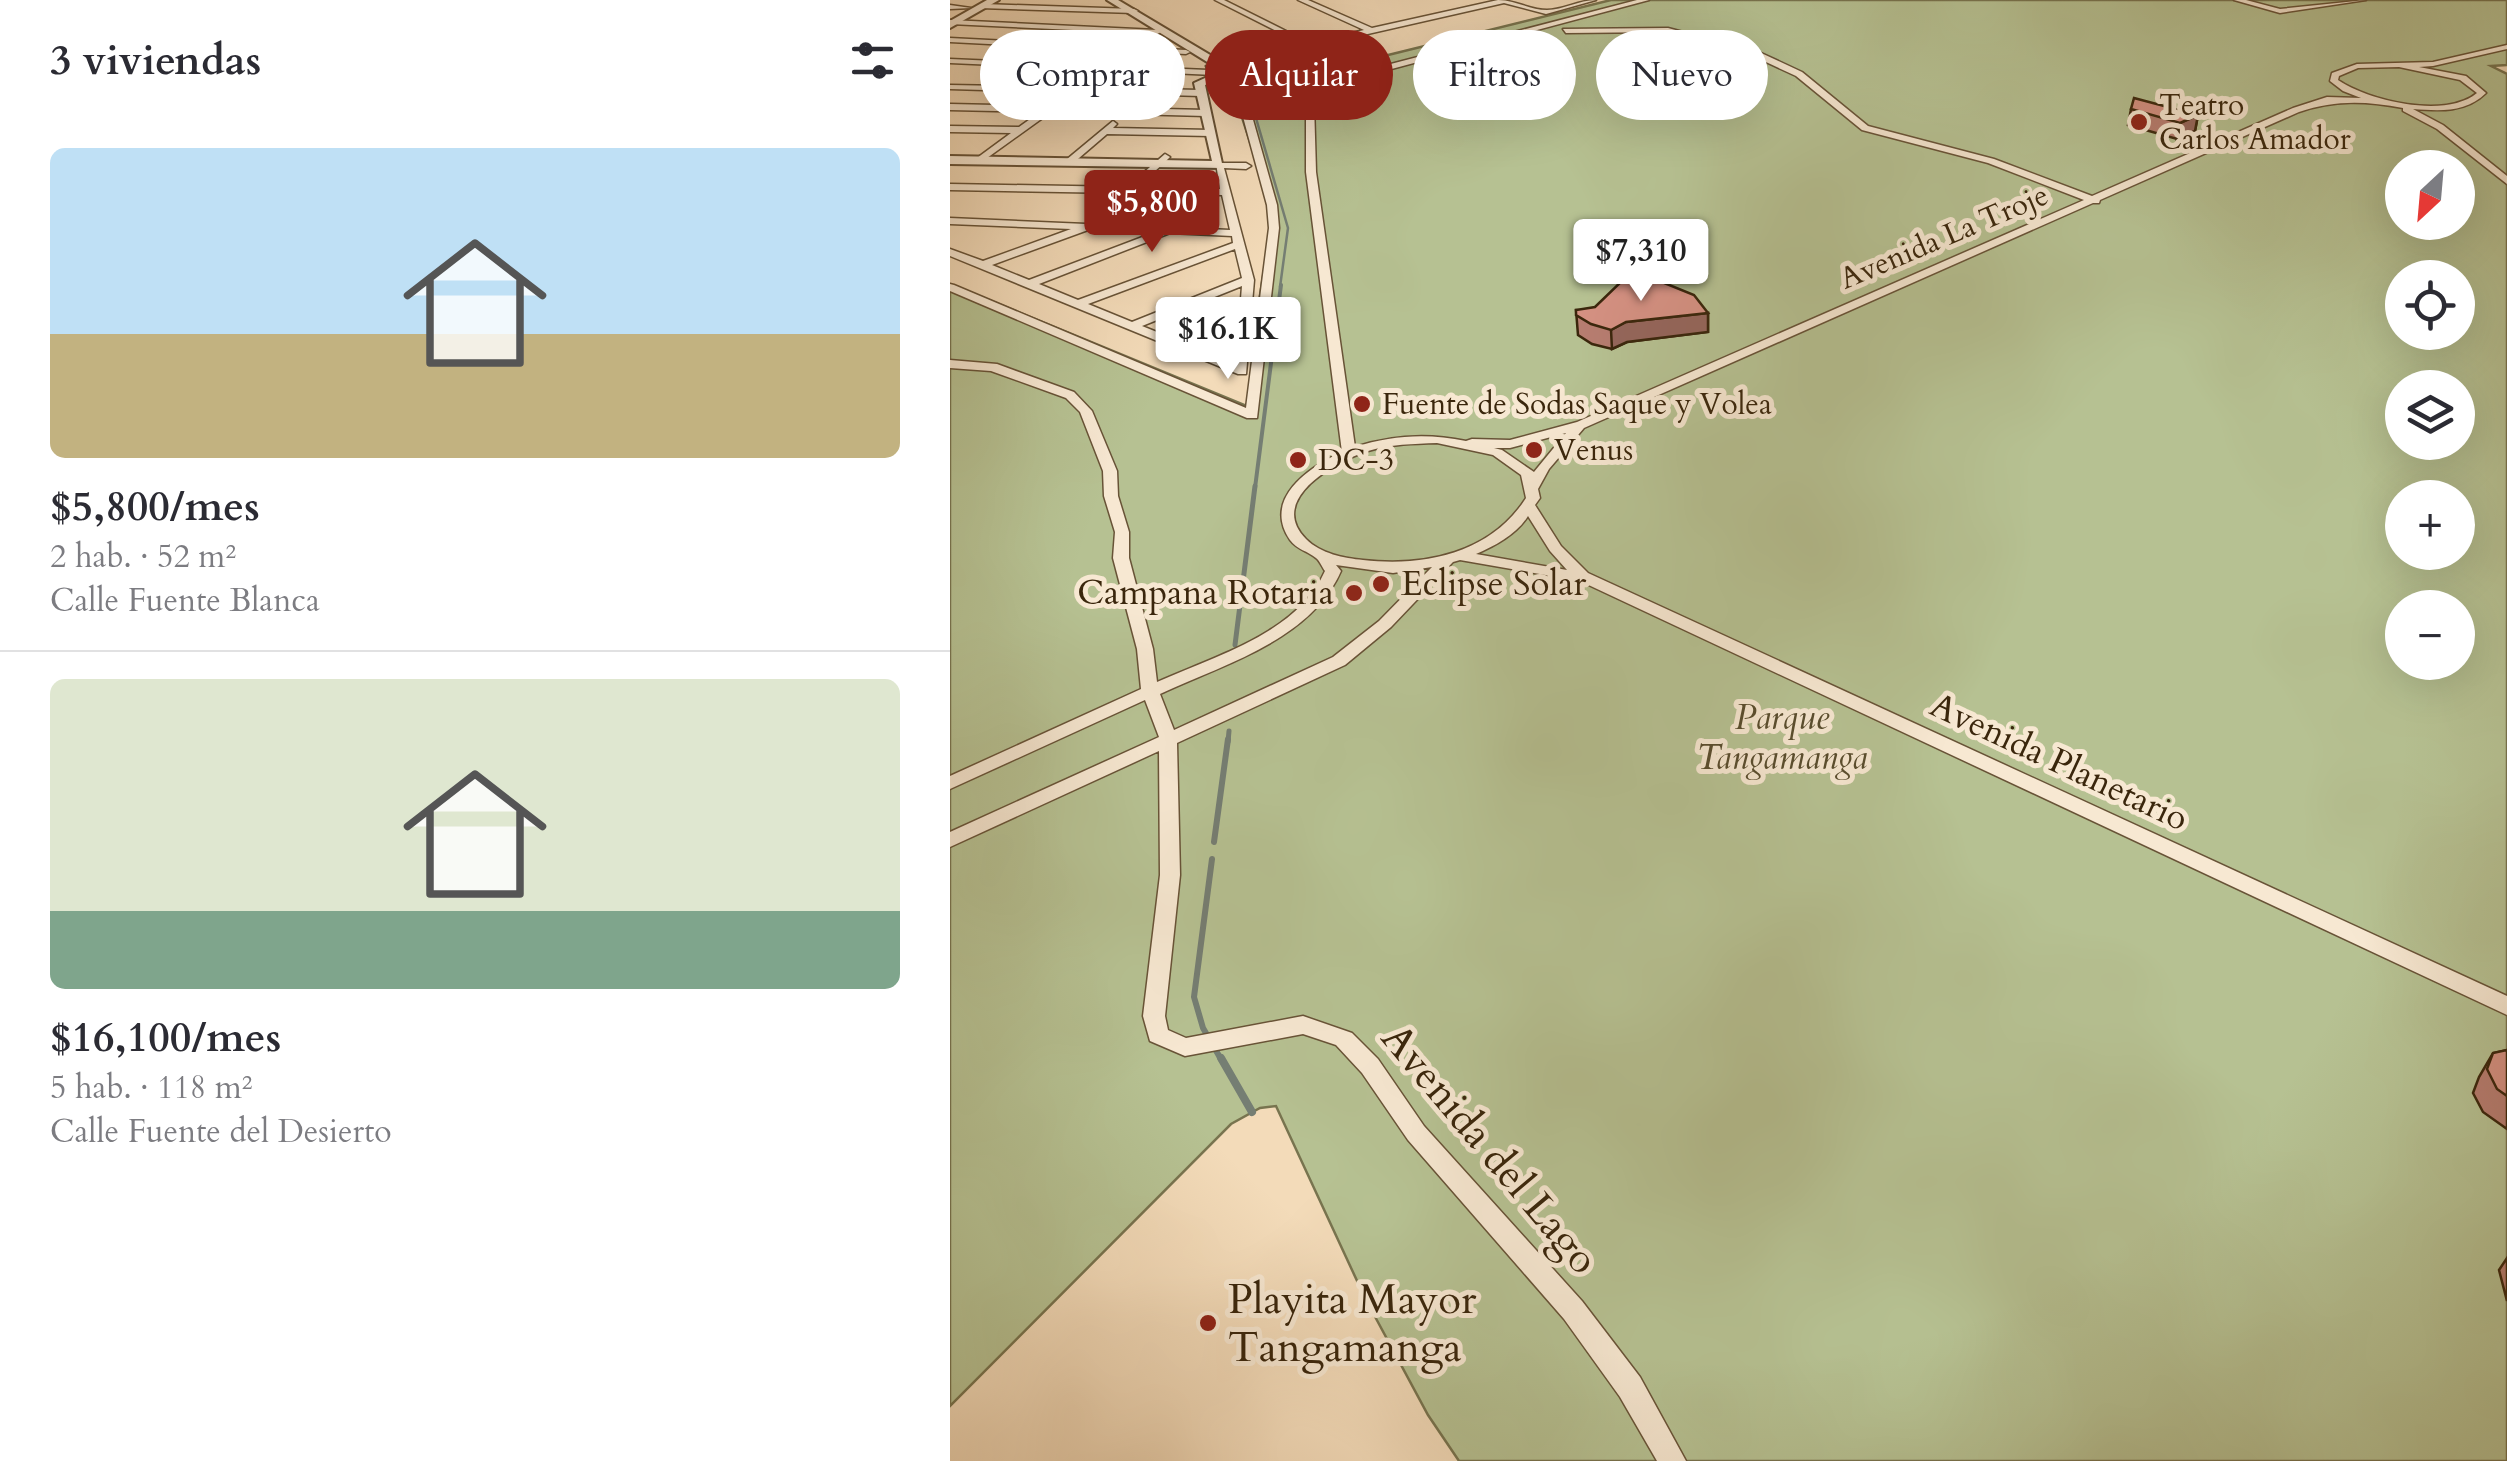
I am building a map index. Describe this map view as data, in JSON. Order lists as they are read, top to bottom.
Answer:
{
  "streets": {
    "street": ["Avenida La Troje", "Avenida Planetario", "Avenida del Lago"]
  },
  "parks": ["Parque Tangamanga"],
  "places": [
    "Teatro Carlos Amador",
    "Fuente de Sodas Saque y Volea",
    "Venus",
    "DC-3",
    "Eclipse Solar",
    "Campana Rotaria",
    "Playita Mayor Tangamanga"
  ],
  "north": "bottom left",
  "page": {
    "heading": "3 viviendas",
    "chip": [
      "Comprar",
      "Alquilar",
      "Filtros",
      "Nuevo"
    ],
    "list": [
      {
        "name": "$5,800/mes",
        "note": "2 hab. · 52 m² · Calle Fuente Blanca"
      },
      {
        "name": "$16,100/mes",
        "note": "5 hab. · 118 m² · Calle Fuente del Desierto"
      }
    ],
    "map_buttons": ["+", "−"],
    "price": ["$5,800", "$7,310", "$16.1K"]
  }
}
